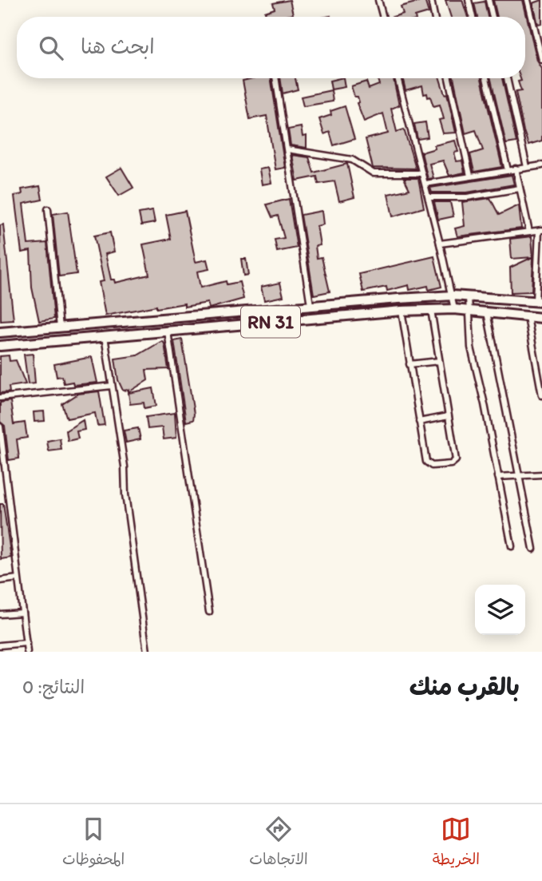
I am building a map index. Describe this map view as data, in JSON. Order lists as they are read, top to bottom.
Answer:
{
  "streets": {
    "highway": ["RN 31"]
  },
  "page": {
    "search": "ابحث هنا",
    "heading": ["بالقرب منك", "النتائج: 0"],
    "nav": ["الخريطة", "الاتجاهات", "المحفوظات"]
  }
}
